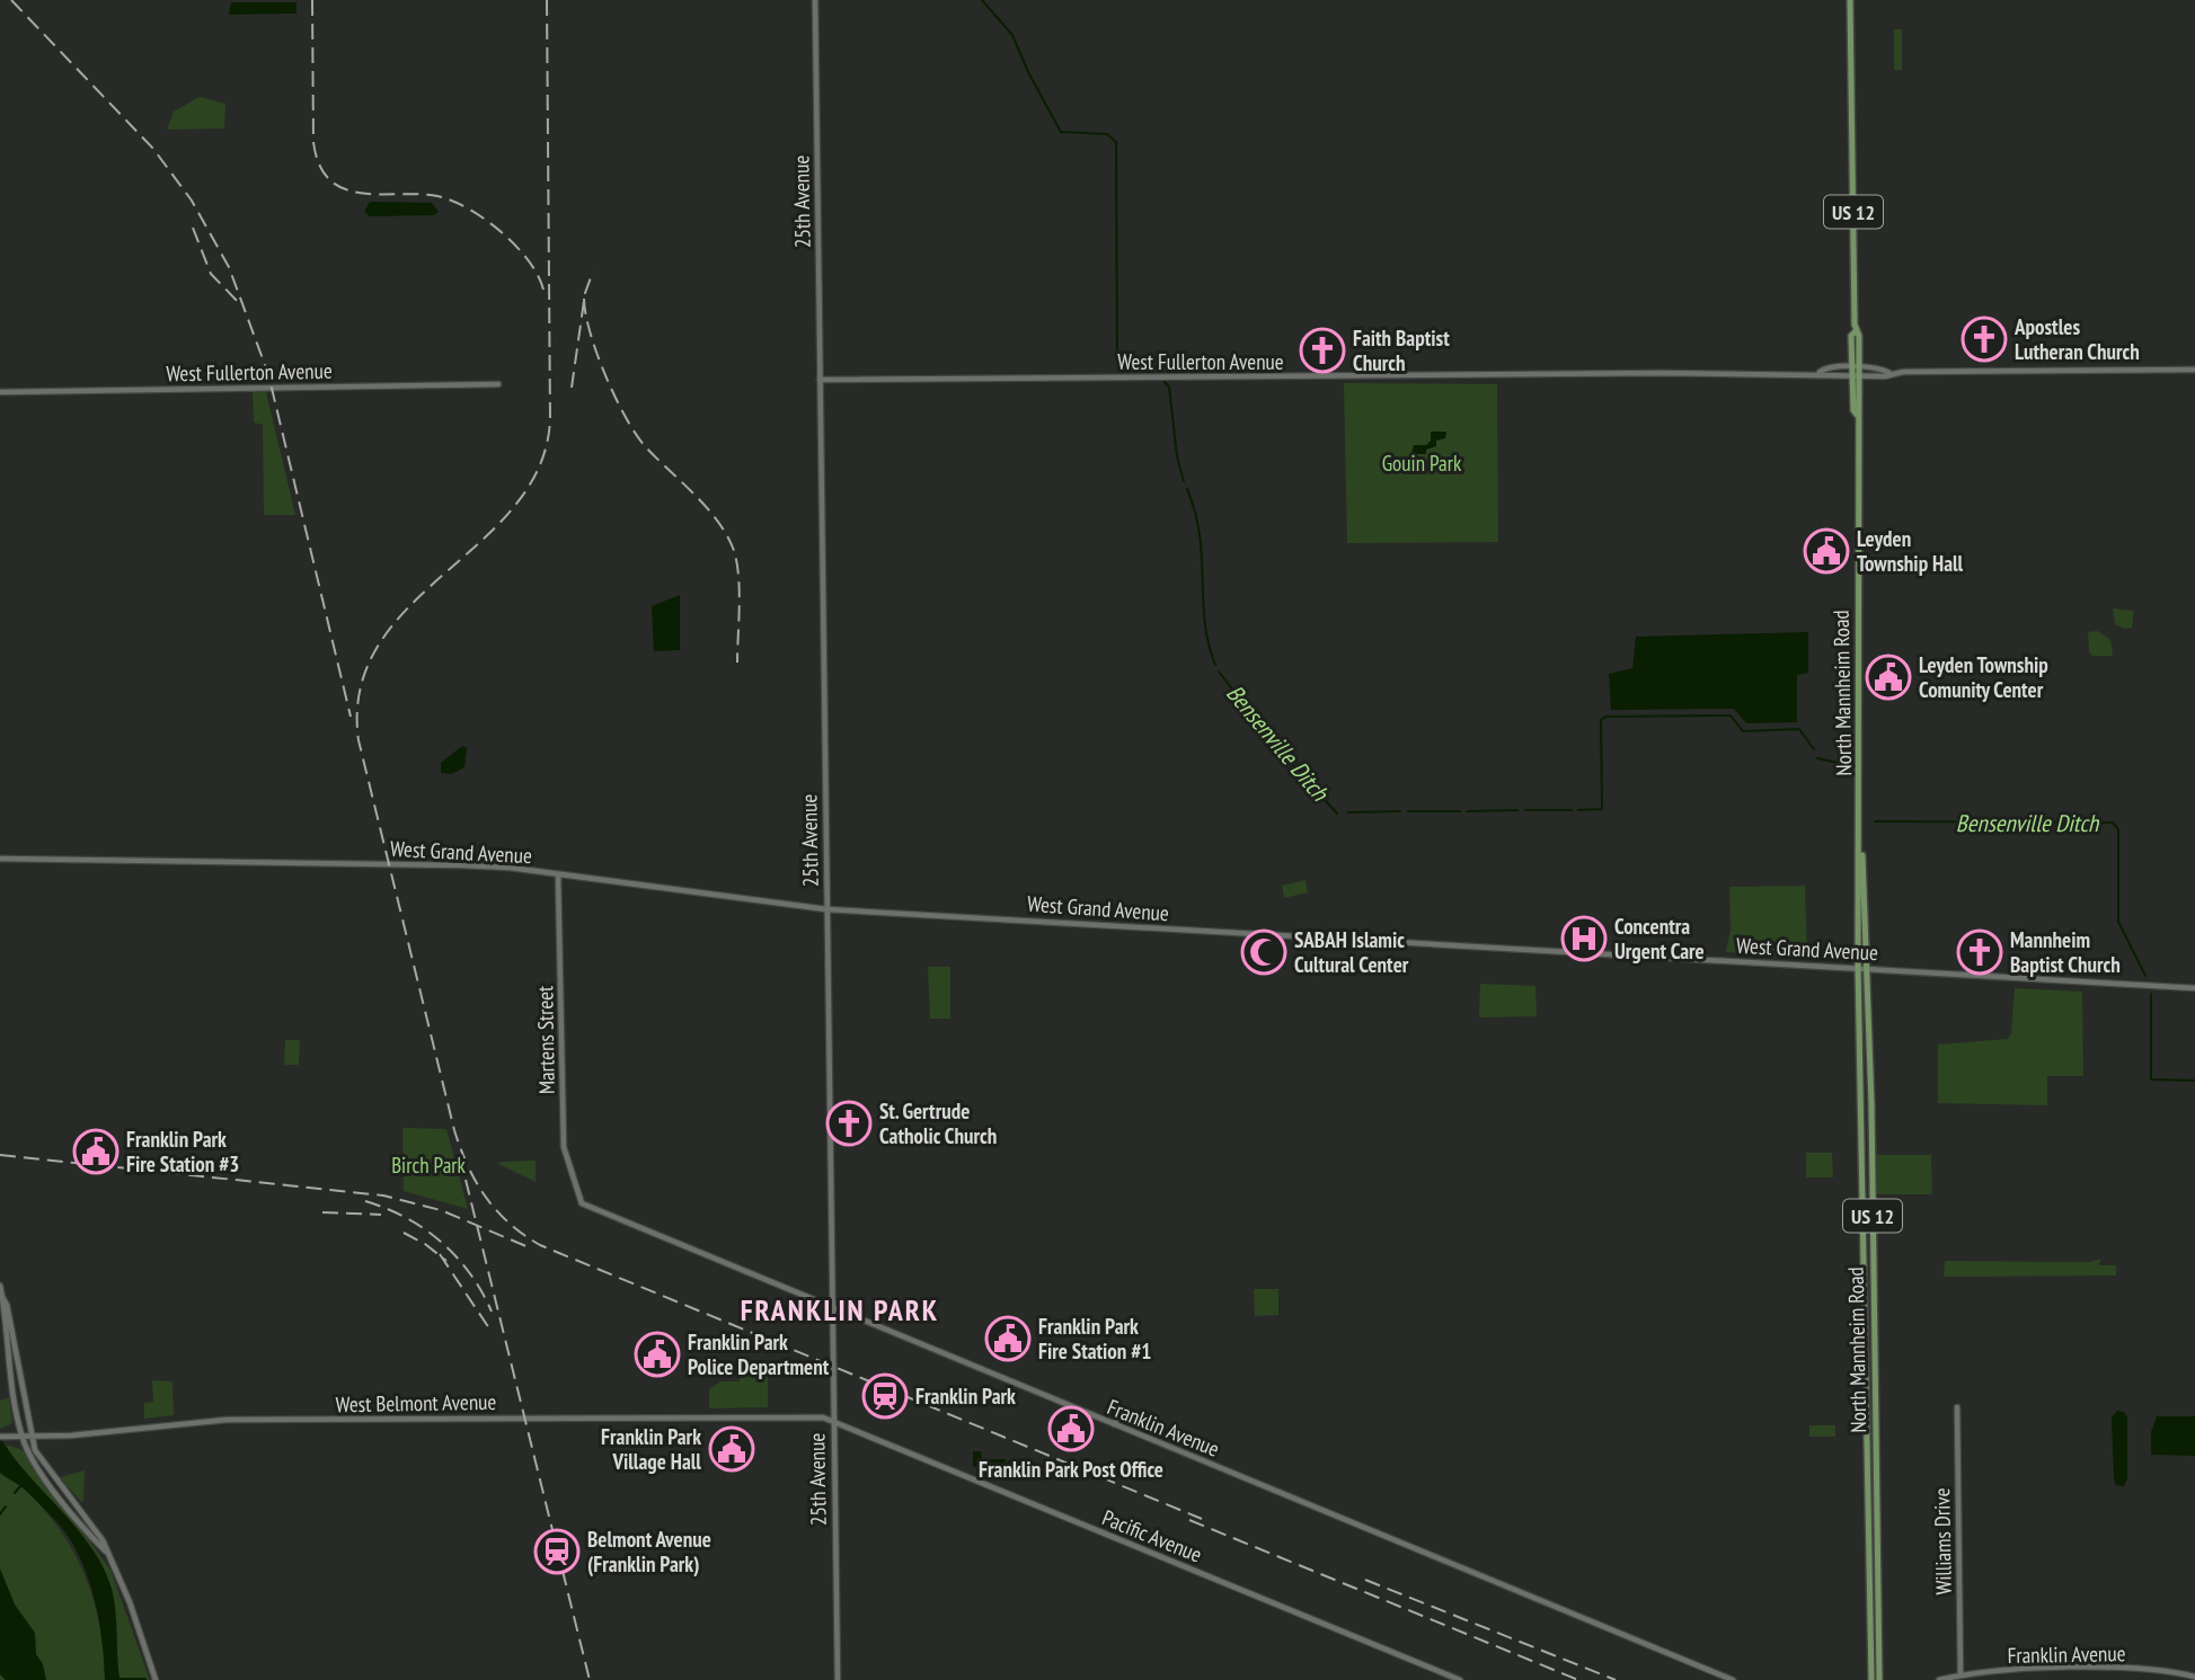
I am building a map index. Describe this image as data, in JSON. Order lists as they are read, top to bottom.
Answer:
{
  "streets": {
    "main road": [
      "25th Avenue",
      "US 12",
      "West Fullerton Avenue",
      "North Mannheim Road",
      "West Grand Avenue",
      "Martens Street",
      "West Belmont Avenue",
      "Franklin Avenue",
      "Pacific Avenue",
      "Williams Drive"
    ]
  },
  "crossings": [
    ["25th Avenue", "West Fullerton Avenue"],
    ["25th Avenue", "West Grand Avenue"],
    ["25th Avenue", "West Belmont Avenue"],
    ["25th Avenue", "Franklin Avenue"],
    ["25th Avenue", "Pacific Avenue"],
    ["West Fullerton Avenue", "North Mannheim Road"],
    ["North Mannheim Road", "West Grand Avenue"],
    ["West Grand Avenue", "Martens Street"],
    ["Martens Street", "Franklin Avenue"],
    ["West Belmont Avenue", "Pacific Avenue"],
    ["Franklin Avenue", "Williams Drive"]
  ],
  "districts": ["FRANKLIN PARK"],
  "water": ["Bensenville Ditch"],
  "parks": ["Gouin Park", "Birch Park"],
  "places": {
    "church": [
      "Apostles Lutheran Church",
      "Faith Baptist Church",
      "Mannheim Baptist Church",
      "St. Gertrude Catholic Church"
    ],
    "public building": [
      "Leyden Township Hall",
      "Leyden Township Comunity Center",
      "Franklin Park Fire Station #3",
      "Franklin Park Fire Station #1",
      "Franklin Park Police Department",
      "Franklin Park Post Office",
      "Franklin Park Village Hall"
    ],
    "hospital": ["Concentra Urgent Care"],
    "mosque": ["SABAH Islamic Cultural Center"],
    "station": ["Franklin Park", "Belmont Avenue (Franklin Park)"]
  }
}
